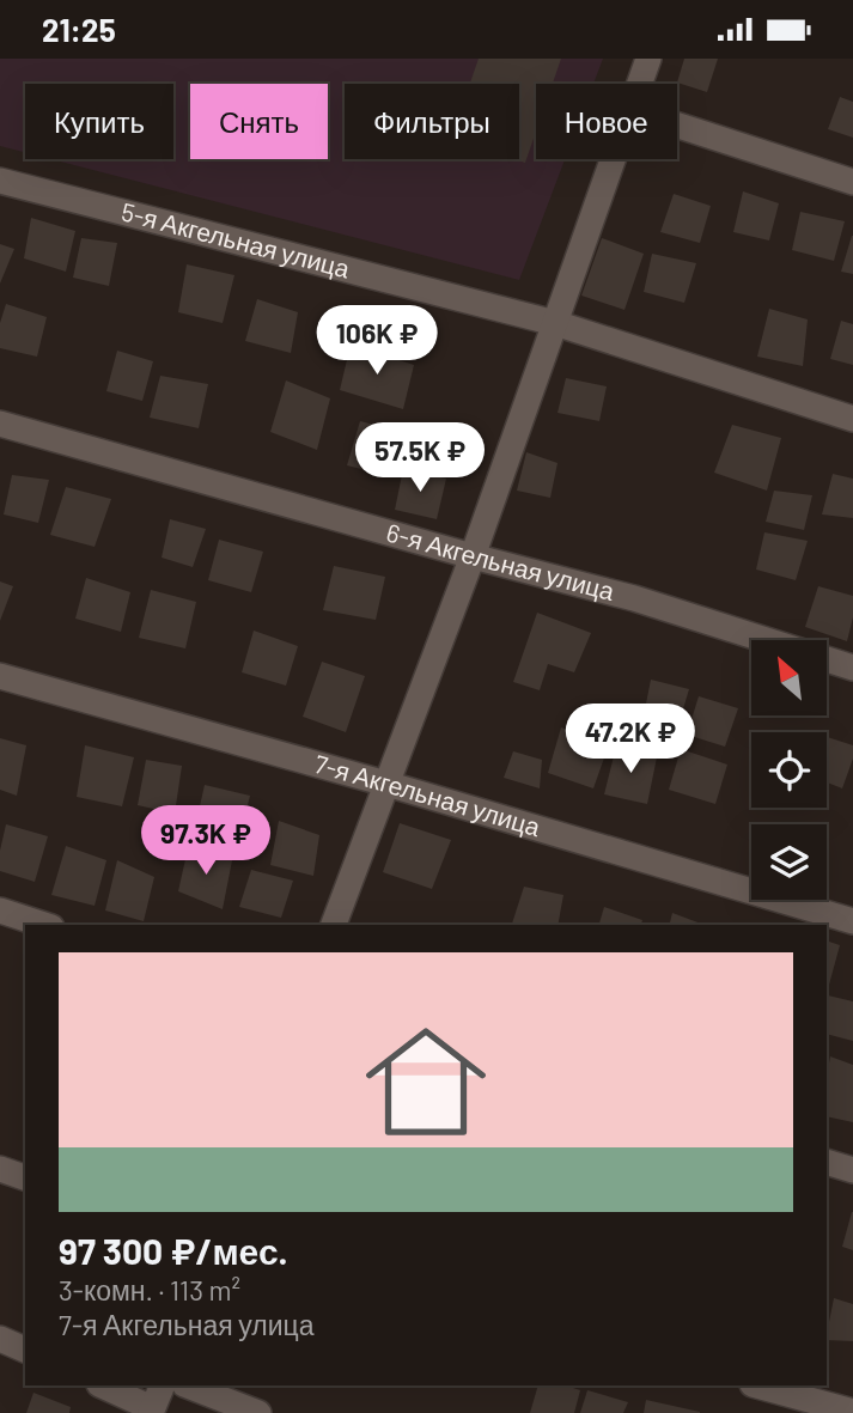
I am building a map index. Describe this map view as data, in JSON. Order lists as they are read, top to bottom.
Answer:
{
  "streets": {
    "street": ["5-я Акгельная улица", "6-я Акгельная улица", "7-я Акгельная улица"]
  },
  "north": "top left",
  "page": {
    "status": "21:25",
    "chip": [
      "Купить",
      "Снять",
      "Фильтры",
      "Новое"
    ],
    "price": [
      "106K ₽",
      "57.5K ₽",
      "47.2K ₽",
      "97.3K ₽"
    ],
    "list": [
      {
        "name": "97 300 ₽/мес.",
        "note": "3-комн. · 113 m² · 7-я Акгельная улица"
      }
    ]
  }
}
